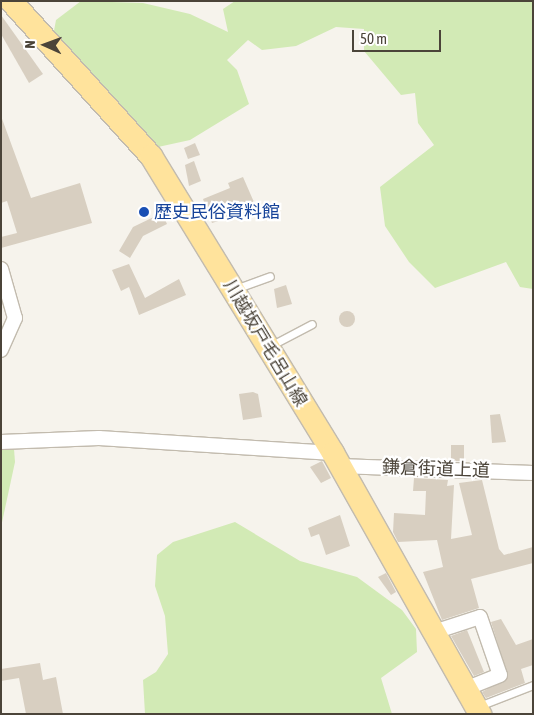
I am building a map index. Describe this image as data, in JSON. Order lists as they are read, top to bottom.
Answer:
{
  "streets": {
    "main road": ["川越坂戸毛呂山線"],
    "street": ["鎌倉街道上道"]
  },
  "crossings": [
    ["川越坂戸毛呂山線", "鎌倉街道上道"]
  ],
  "places": ["歴史民俗資料館"],
  "scale_bar": "50 m",
  "north": "left"
}
